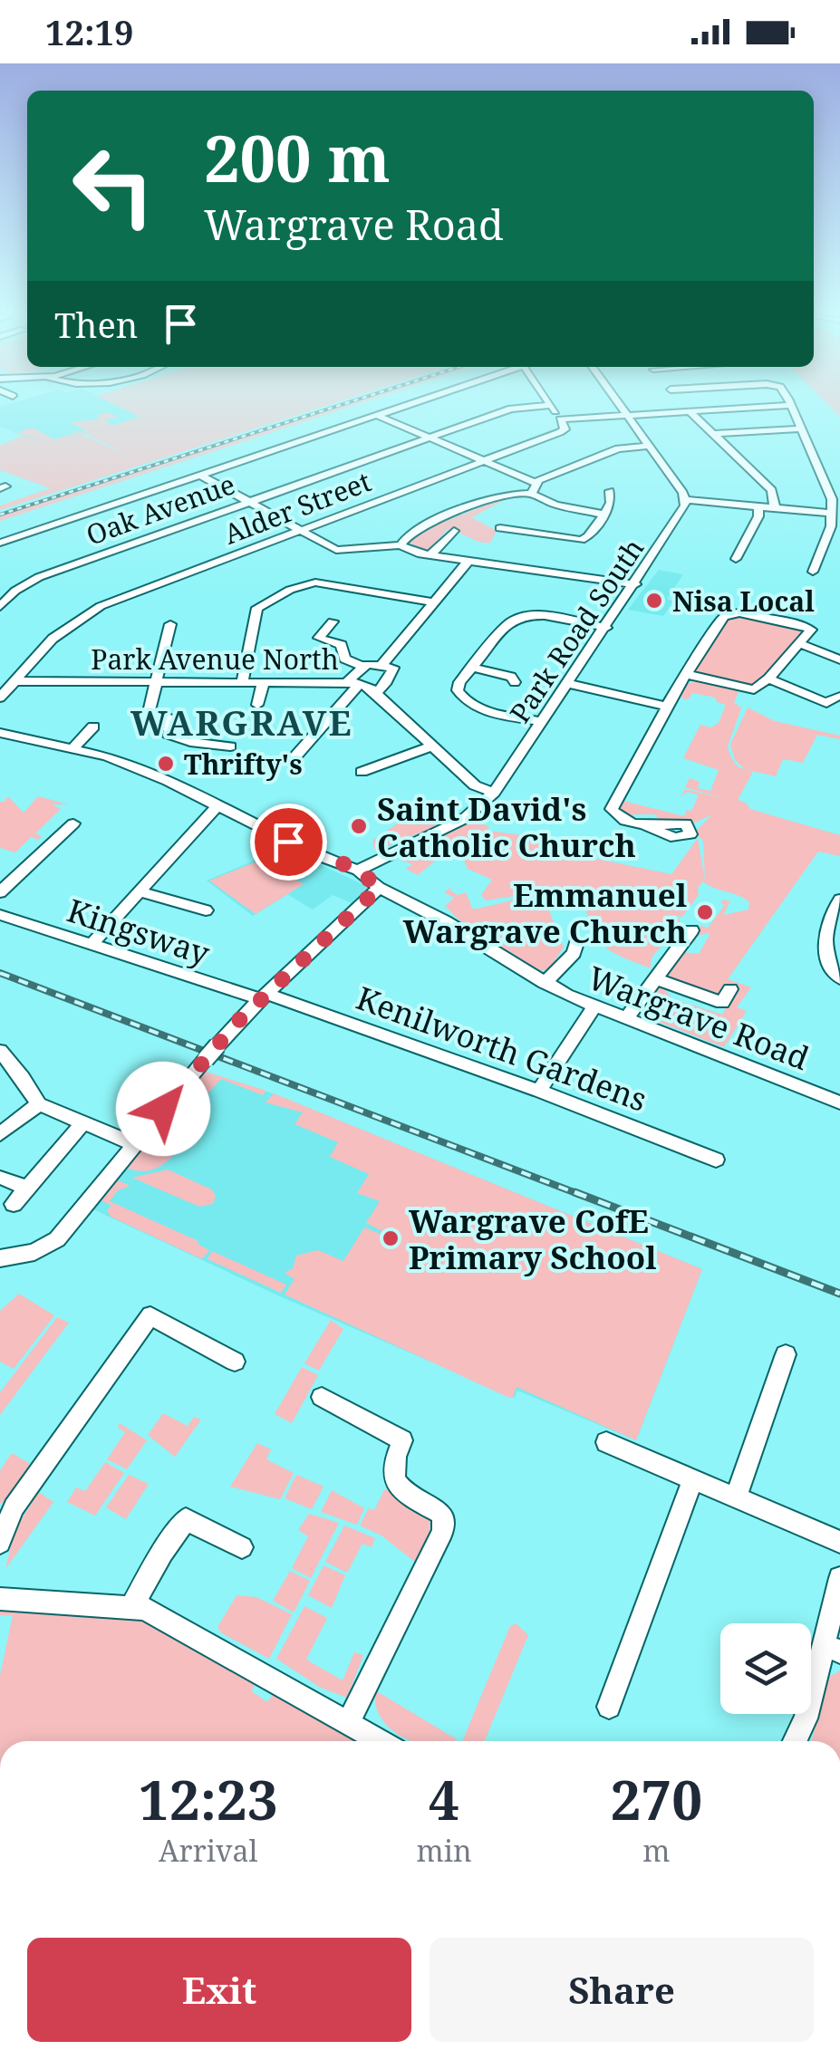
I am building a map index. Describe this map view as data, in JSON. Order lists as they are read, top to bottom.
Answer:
{
  "streets": {
    "street": [
      "Alder Street",
      "Oak Avenue",
      "Park Road South",
      "Park Avenue North",
      "Kingsway",
      "Wargrave Road",
      "Kenilworth Gardens"
    ]
  },
  "crossings": [
    ["Alder Street", "Park Avenue North"],
    ["Park Road South", "Park Avenue North"],
    ["Park Road South", "Wargrave Road"],
    ["Kingsway", "Kenilworth Gardens"]
  ],
  "districts": ["WARGRAVE"],
  "places": [
    "Nisa Local",
    "Thrifty's",
    "Saint David's Catholic Church",
    "Emmanuel Wargrave Church",
    "Wargrave CofE Primary School"
  ],
  "page": {
    "status": "12:19",
    "turn": ["200 m", "Wargrave Road"],
    "then": "Then",
    "eta": [
      "12:23",
      "Arrival",
      "4",
      "min",
      "270",
      "m"
    ],
    "buttons": ["Exit", "Share"]
  }
}
